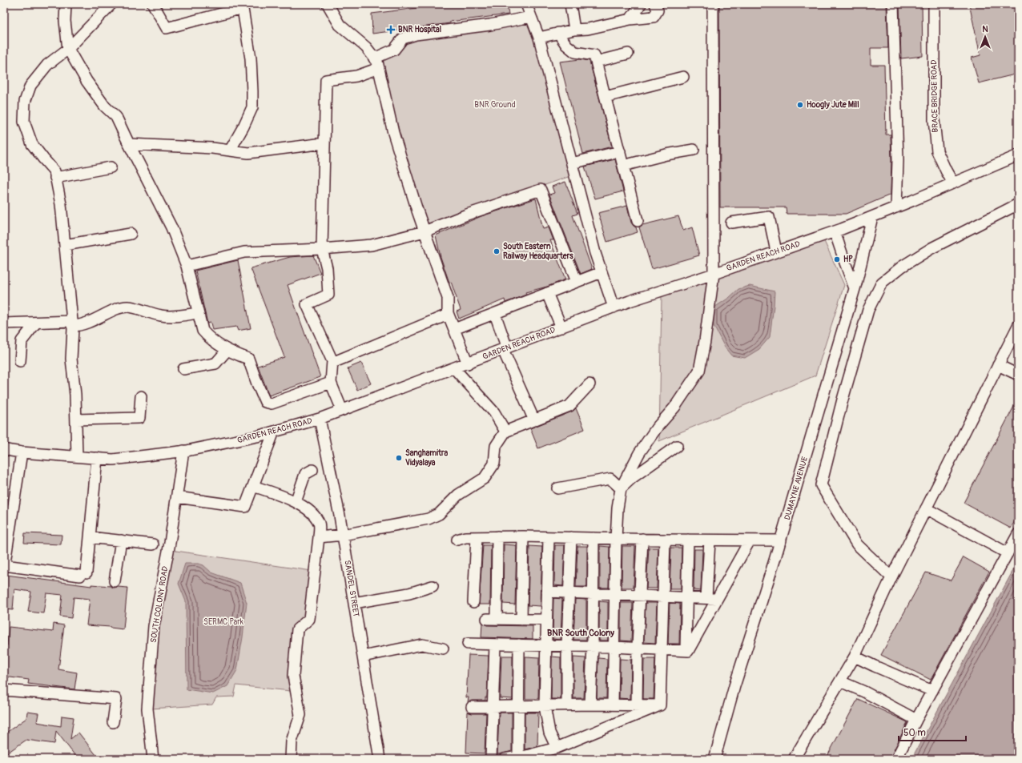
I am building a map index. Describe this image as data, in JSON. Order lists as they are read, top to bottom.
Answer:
{
  "streets": {
    "street": [
      "BRACE BRIDGE ROAD",
      "GARDEN REACH ROAD",
      "DUMAYNE AVENUE",
      "SANDEL STREET",
      "SOUTH COLONY ROAD"
    ]
  },
  "crossings": [
    ["BRACE BRIDGE ROAD", "GARDEN REACH ROAD"],
    ["GARDEN REACH ROAD", "DUMAYNE AVENUE"],
    ["GARDEN REACH ROAD", "SANDEL STREET"],
    ["GARDEN REACH ROAD", "SOUTH COLONY ROAD"]
  ],
  "districts": ["BNR South Colony"],
  "parks": ["BNR Ground", "SERMC Park"],
  "places": {
    "health": ["BNR Hospital"],
    "other": [
      "Hoogly Jute Mill",
      "South Eastern Railway Headquarters",
      "HP",
      "Sanghamitra Vidyalaya"
    ]
  },
  "scale_bar": "50 m",
  "north": "top"
}
